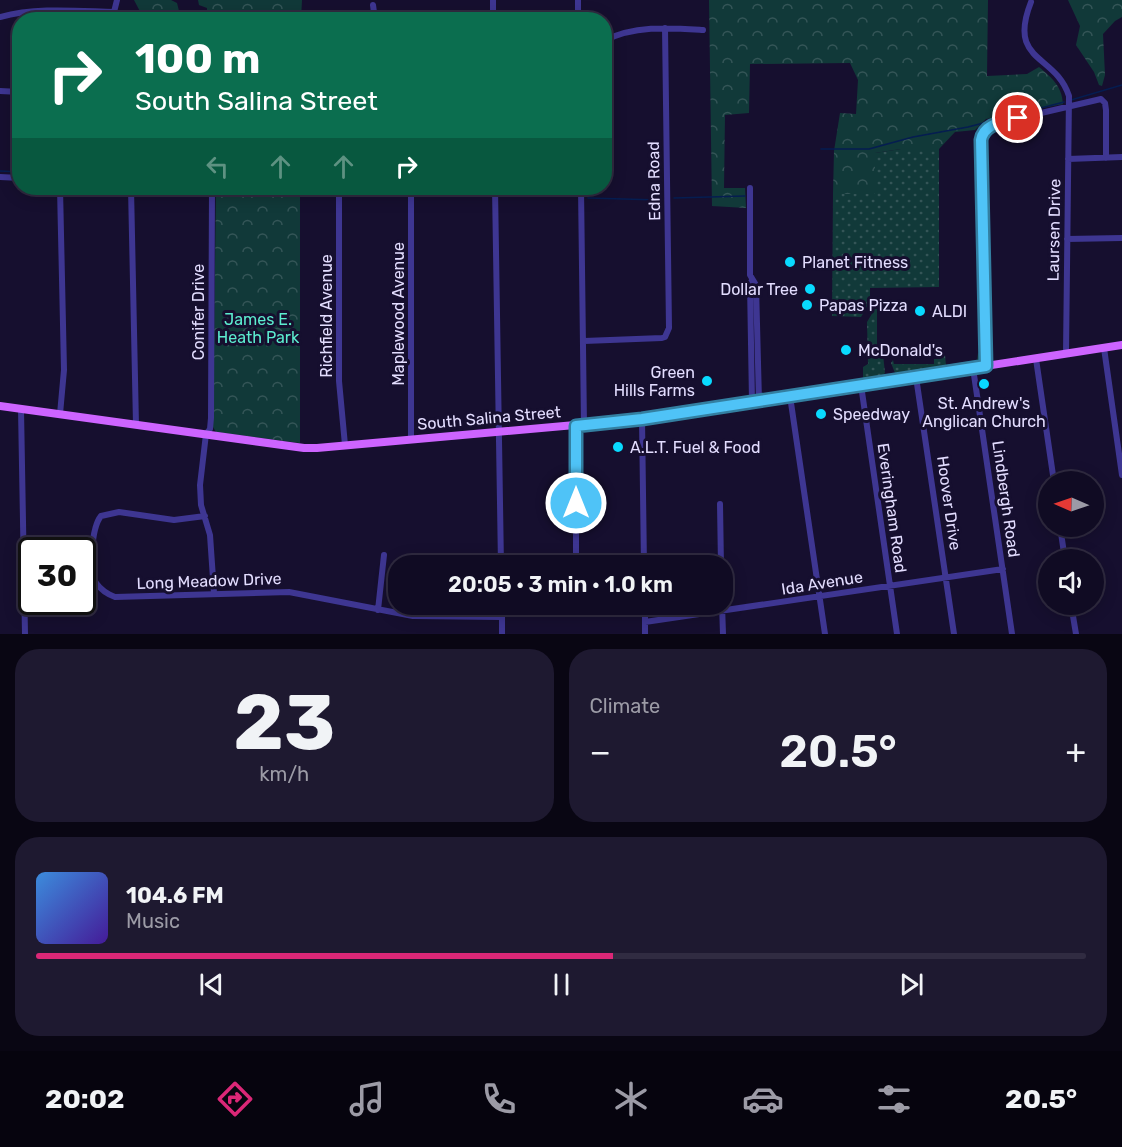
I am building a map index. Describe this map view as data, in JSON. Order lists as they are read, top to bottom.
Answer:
{
  "streets": {
    "main road": ["South Salina Street"],
    "street": [
      "Edna Road",
      "Laursen Drive",
      "Conifer Drive",
      "Maplewood Avenue",
      "Richfield Avenue",
      "Lindbergh Road",
      "Hoover Drive",
      "Everingham Road",
      "Long Meadow Drive",
      "Ida Avenue"
    ]
  },
  "crossings": [
    ["Laursen Drive", "South Salina Street"],
    ["Conifer Drive", "South Salina Street"],
    ["Conifer Drive", "Long Meadow Drive"],
    ["Maplewood Avenue", "South Salina Street"],
    ["Richfield Avenue", "South Salina Street"],
    ["South Salina Street", "Lindbergh Road"],
    ["South Salina Street", "Hoover Drive"],
    ["South Salina Street", "Everingham Road"],
    ["Lindbergh Road", "Ida Avenue"],
    ["Hoover Drive", "Ida Avenue"],
    ["Everingham Road", "Ida Avenue"]
  ],
  "parks": ["James E. Heath Park"],
  "places": [
    "Planet Fitness",
    "Dollar Tree",
    "Papas Pizza",
    "ALDI",
    "McDonald's",
    "Green Hills Farms",
    "St. Andrew's Anglican Church",
    "Speedway",
    "A.L.T. Fuel & Food"
  ],
  "north": "left",
  "page": {
    "turn": ["100 m", "South Salina Street"],
    "limit": "30",
    "trip": "20:05 · 3 min · 1.0 km",
    "tile": [
      ["23", "km/h"],
      "Climate"
    ],
    "heat": ["−", "20.5°", "+"],
    "song": ["104.6 FM", "Music"],
    "tabs": ["20:02", "20.5°"]
  }
}
